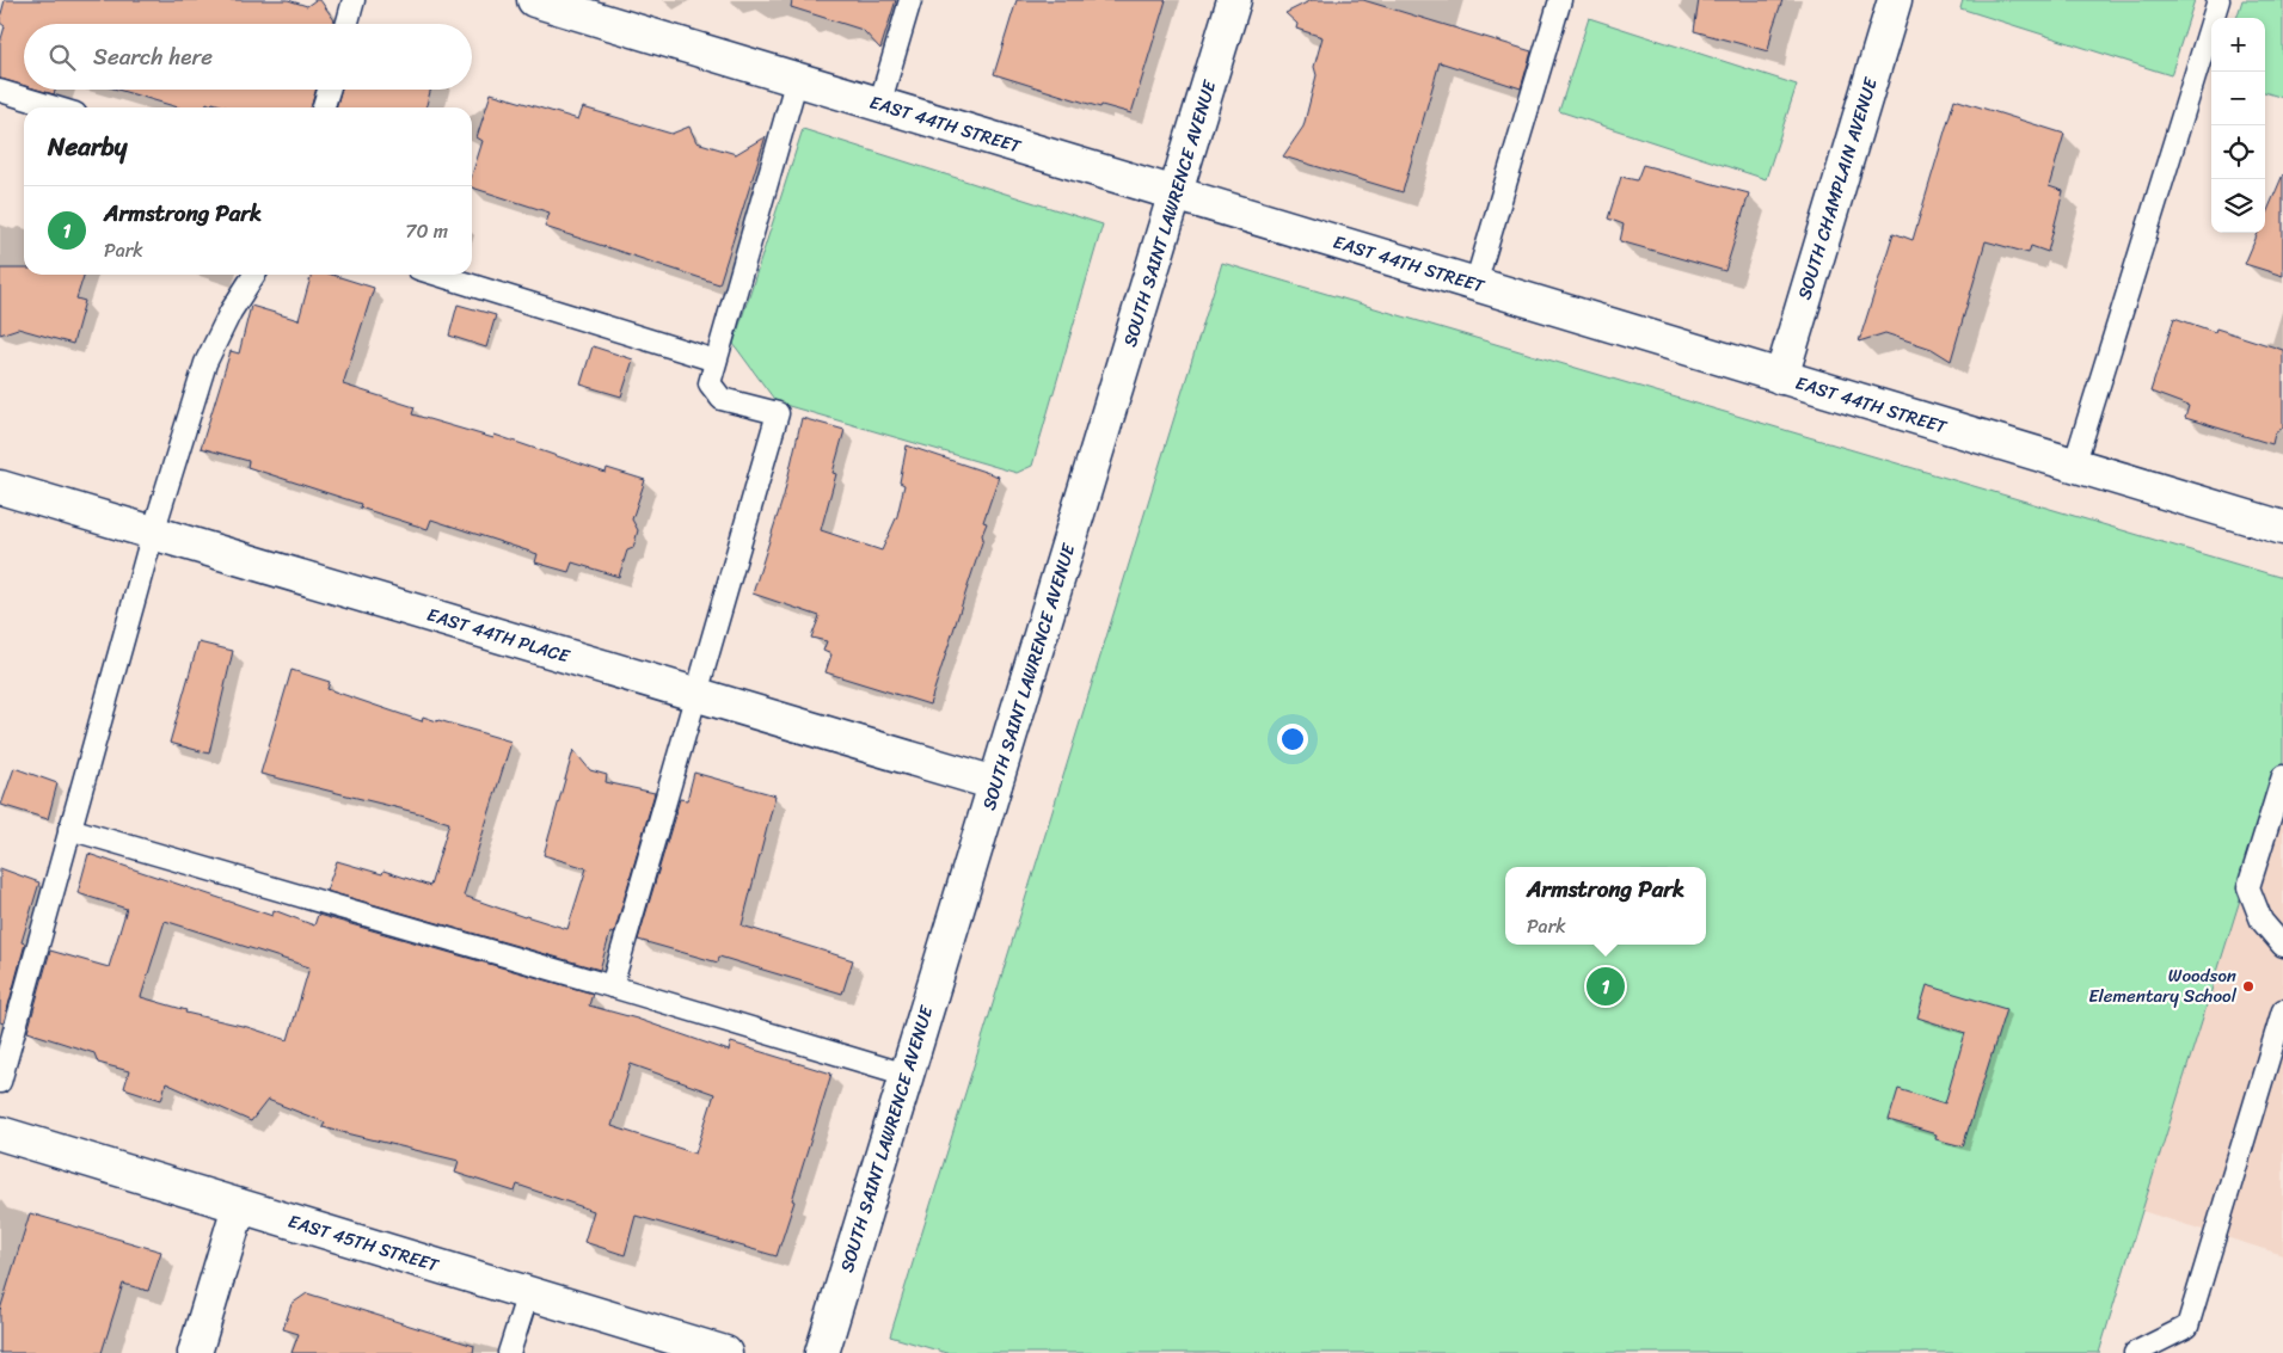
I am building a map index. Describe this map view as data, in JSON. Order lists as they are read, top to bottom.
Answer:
{
  "streets": {
    "street": [
      "EAST 44TH STREET",
      "SOUTH CHAMPLAIN AVENUE",
      "SOUTH SAINT LAWRENCE AVENUE",
      "EAST 44TH PLACE",
      "EAST 45TH STREET"
    ]
  },
  "crossings": [
    ["EAST 44TH STREET", "SOUTH CHAMPLAIN AVENUE"],
    ["EAST 44TH STREET", "SOUTH SAINT LAWRENCE AVENUE"],
    ["SOUTH SAINT LAWRENCE AVENUE", "EAST 44TH PLACE"]
  ],
  "places": ["Woodson Elementary School"],
  "page": {
    "map_buttons": ["+", "−"],
    "search": "Search here",
    "heading": "Nearby",
    "list": [
      {
        "mark": "1",
        "name": "Armstrong Park",
        "note": "Park",
        "value": "70 m"
      }
    ],
    "popup": ["Armstrong Park", "Park"],
    "pins": "1"
  }
}
